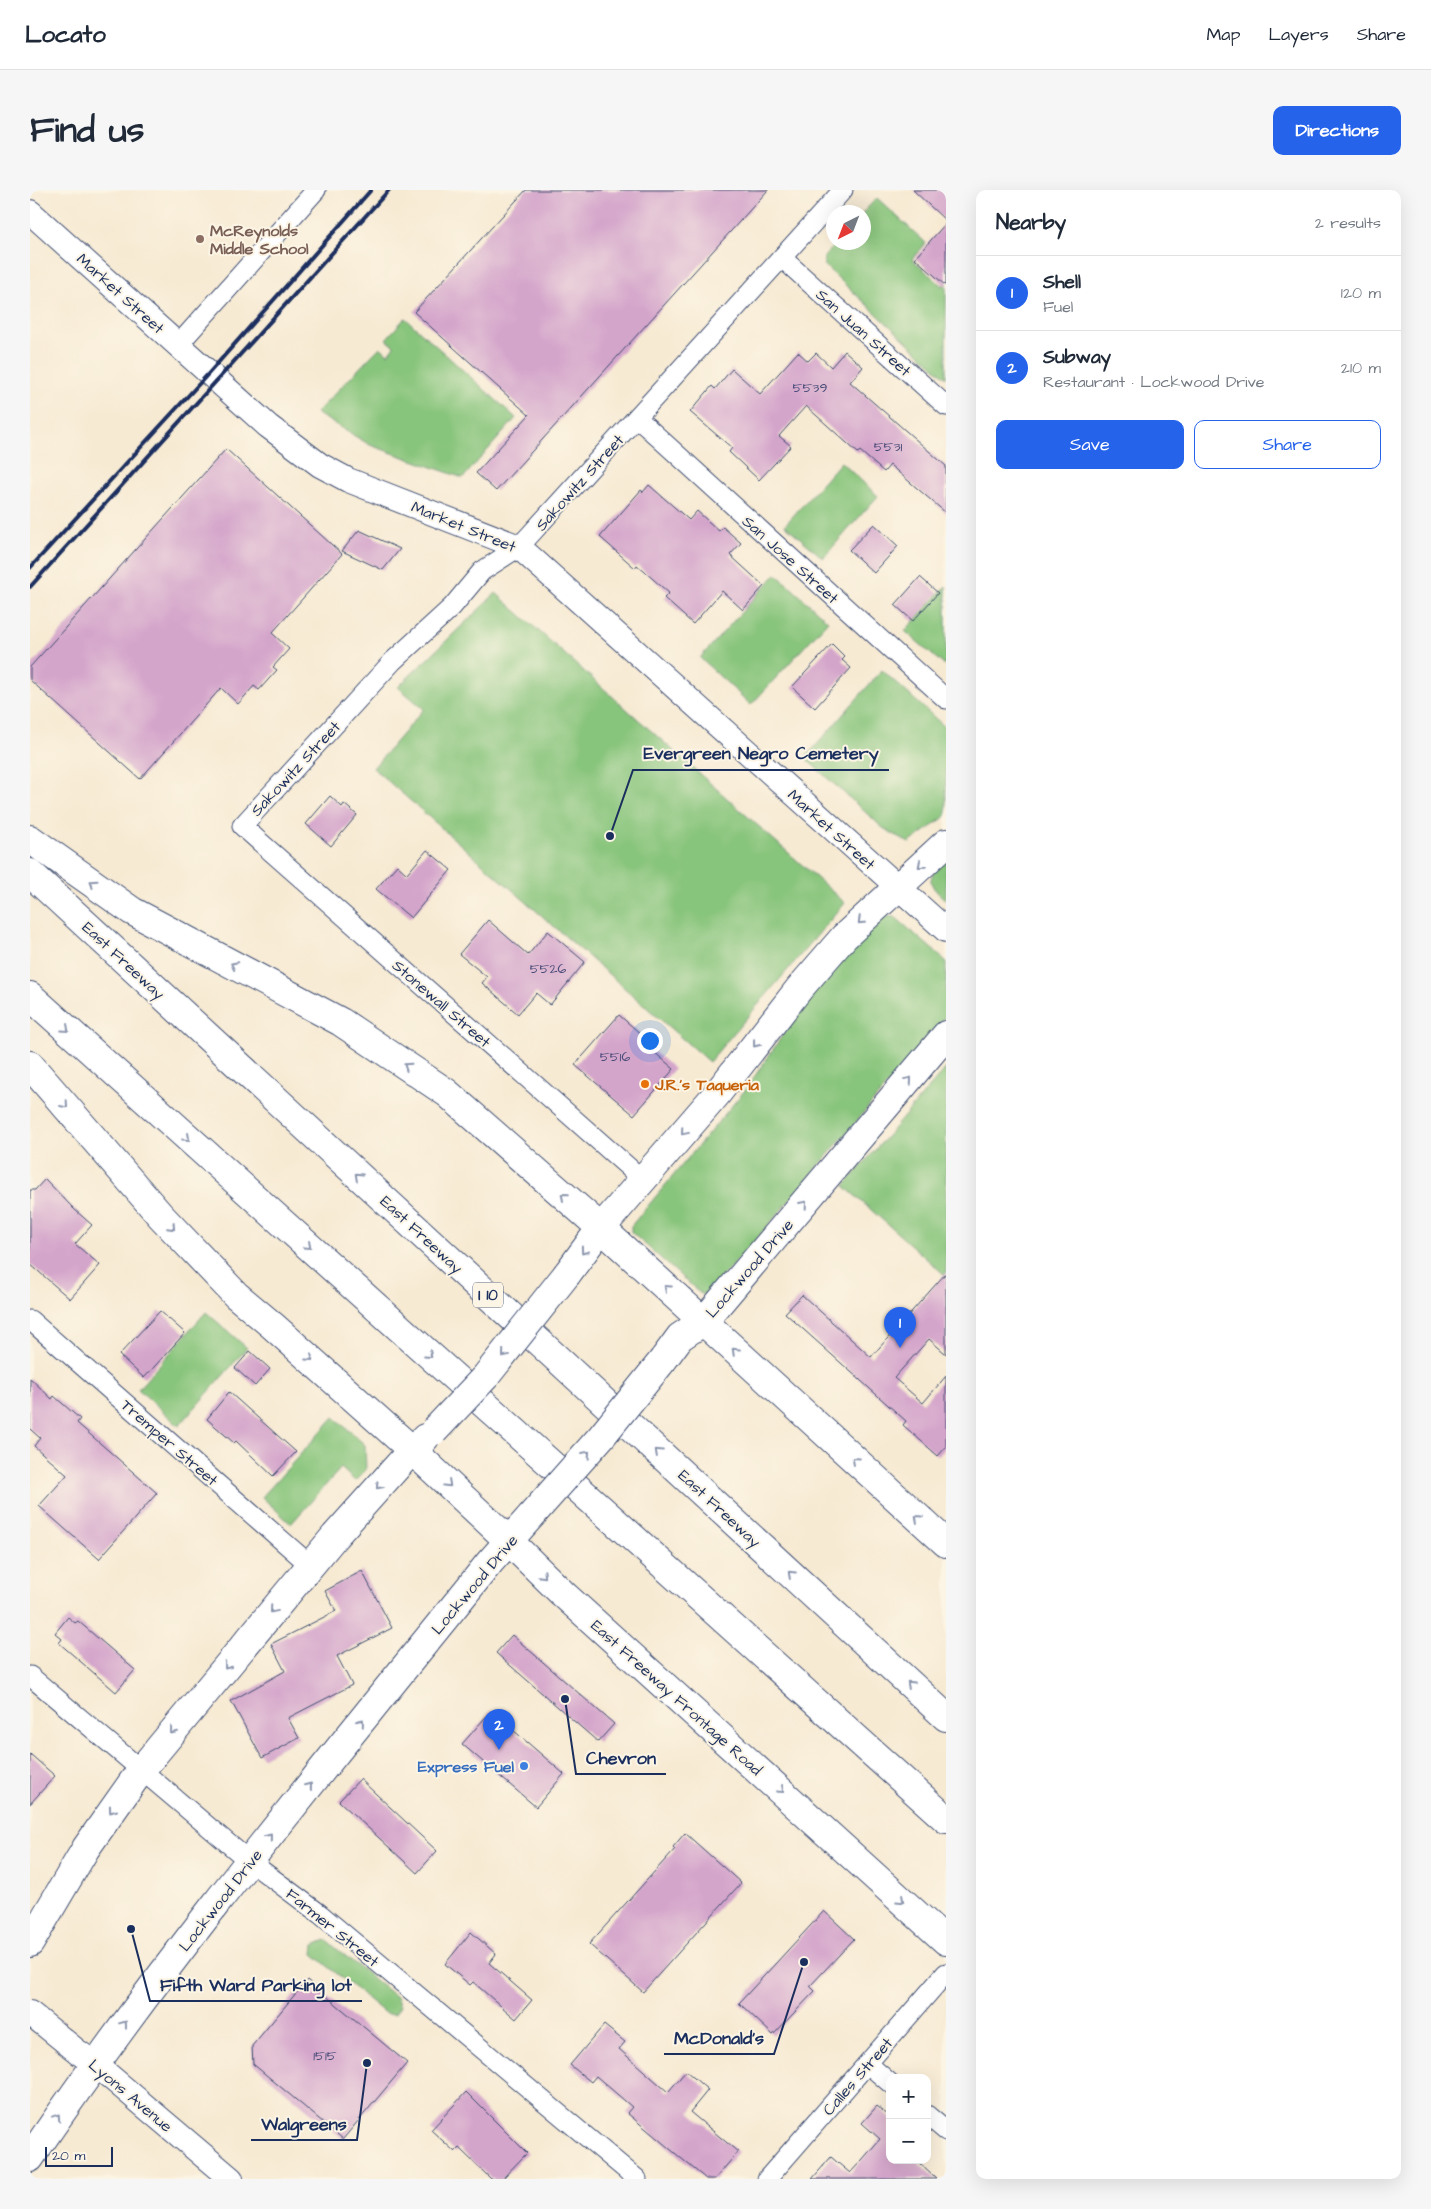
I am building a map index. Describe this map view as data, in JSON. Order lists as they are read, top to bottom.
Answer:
{
  "streets": {
    "main road": [
      "East Freeway",
      "Lockwood Drive",
      "I 10",
      "East Freeway Frontage Road"
    ],
    "street": [
      "Market Street",
      "San Juan Street",
      "Sakowitz Street",
      "San Jose Street",
      "Stonewall Street",
      "Tremper Street",
      "Farmer Street",
      "Calles Street",
      "Lyons Avenue"
    ]
  },
  "crossings": [
    ["Market Street", "Sakowitz Street"],
    ["San Juan Street", "Sakowitz Street"],
    ["Sakowitz Street", "San Jose Street"],
    ["Sakowitz Street", "Stonewall Street"],
    ["Lockwood Drive", "East Freeway Frontage Road"],
    ["Lockwood Drive", "Farmer Street"],
    ["Lockwood Drive", "Lyons Avenue"]
  ],
  "places": [
    "McReynolds Middle School",
    "Evergreen Negro Cemetery",
    "J.R.'s Taqueria",
    "Chevron",
    "Express Fuel",
    "Fifth Ward Parking lot",
    "McDonald's",
    "Walgreens"
  ],
  "house_numbers": [
    "5539",
    "5531",
    "5526",
    "5516",
    "1515"
  ],
  "scale_bar": "20 m",
  "north": "bottom left",
  "page": {
    "header": "Locato",
    "nav": ["Map", "Layers", "Share"],
    "title": "Find us",
    "buttons": [
      "Directions",
      ["Save", "Share"]
    ],
    "heading": ["Nearby", "2 results"],
    "list": [
      {
        "mark": "1",
        "name": "Shell",
        "note": "Fuel",
        "value": "120 m"
      },
      {
        "mark": "2",
        "name": "Subway",
        "note": "Restaurant · Lockwood Drive",
        "value": "210 m"
      }
    ],
    "pins": ["1", "2"],
    "map_buttons": ["+", "−"],
    "scale": "20 m"
  }
}
